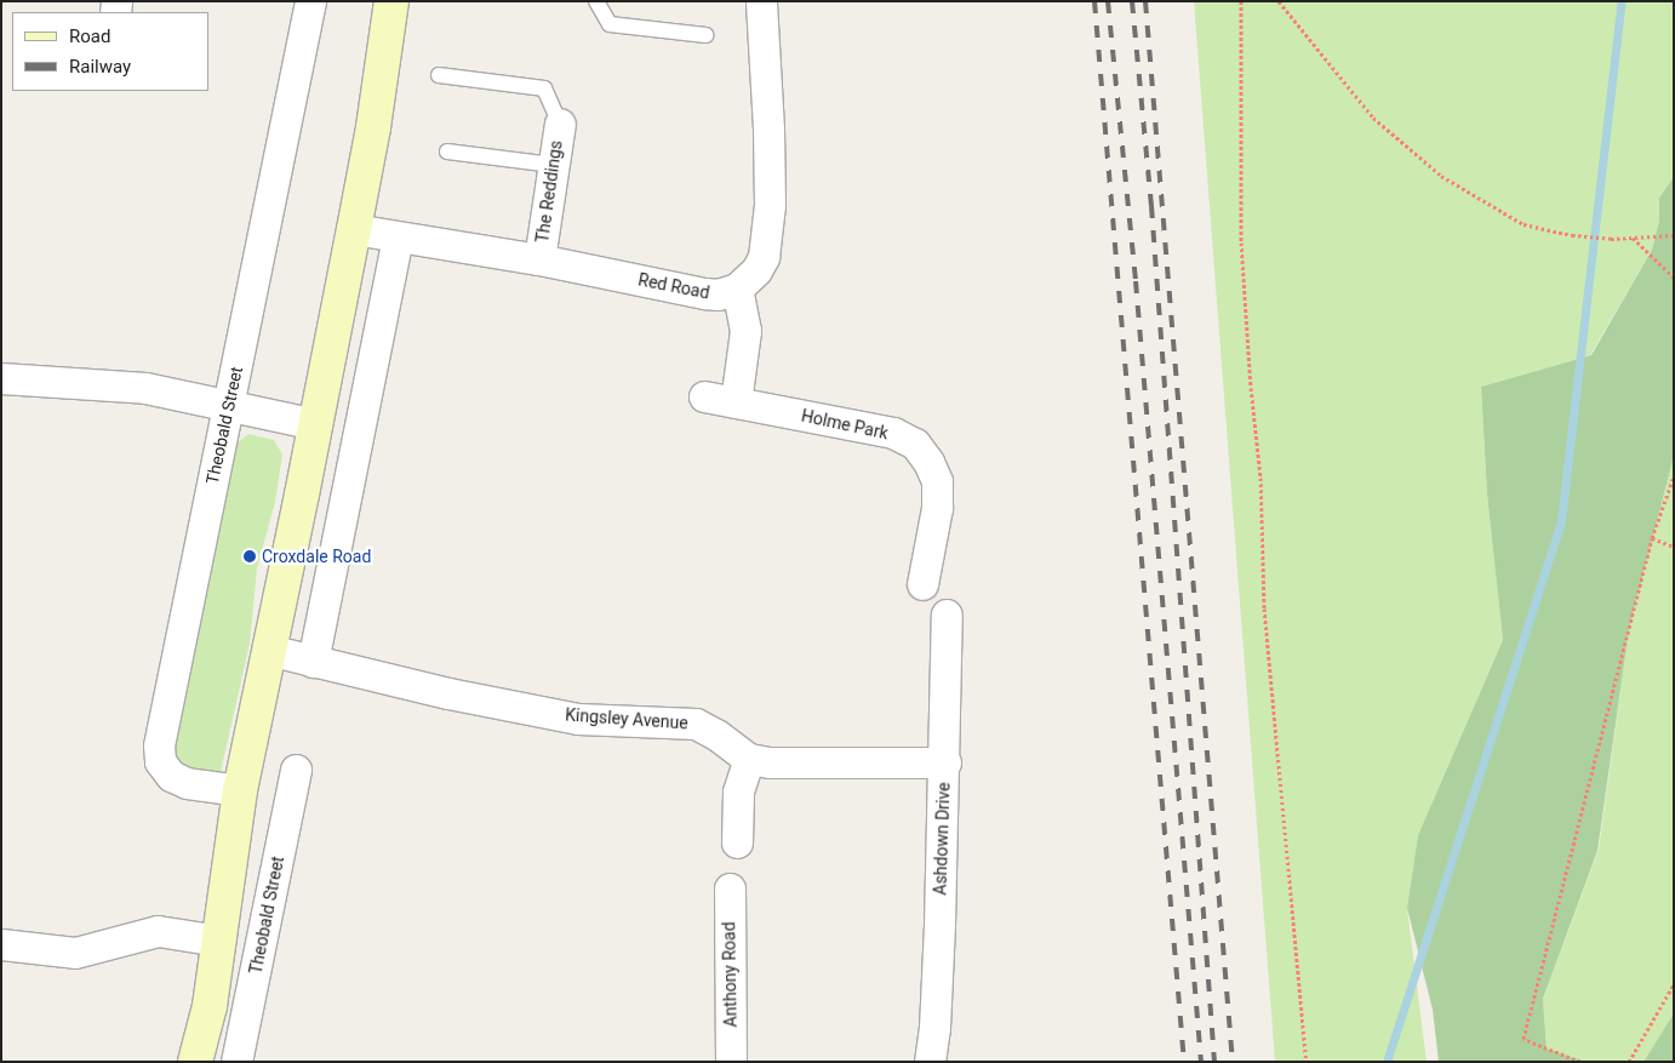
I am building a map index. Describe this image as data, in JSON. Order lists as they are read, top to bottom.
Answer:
{
  "streets": {
    "street": [
      "The Reddings",
      "Red Road",
      "Holme Park",
      "Theobald Street",
      "Kingsley Avenue",
      "Ashdown Drive",
      "Anthony Road"
    ]
  },
  "crossings": [
    ["The Reddings", "Red Road"],
    ["Kingsley Avenue", "Ashdown Drive"]
  ],
  "places": ["Croxdale Road"],
  "legend": ["Road", "Railway"]
}
